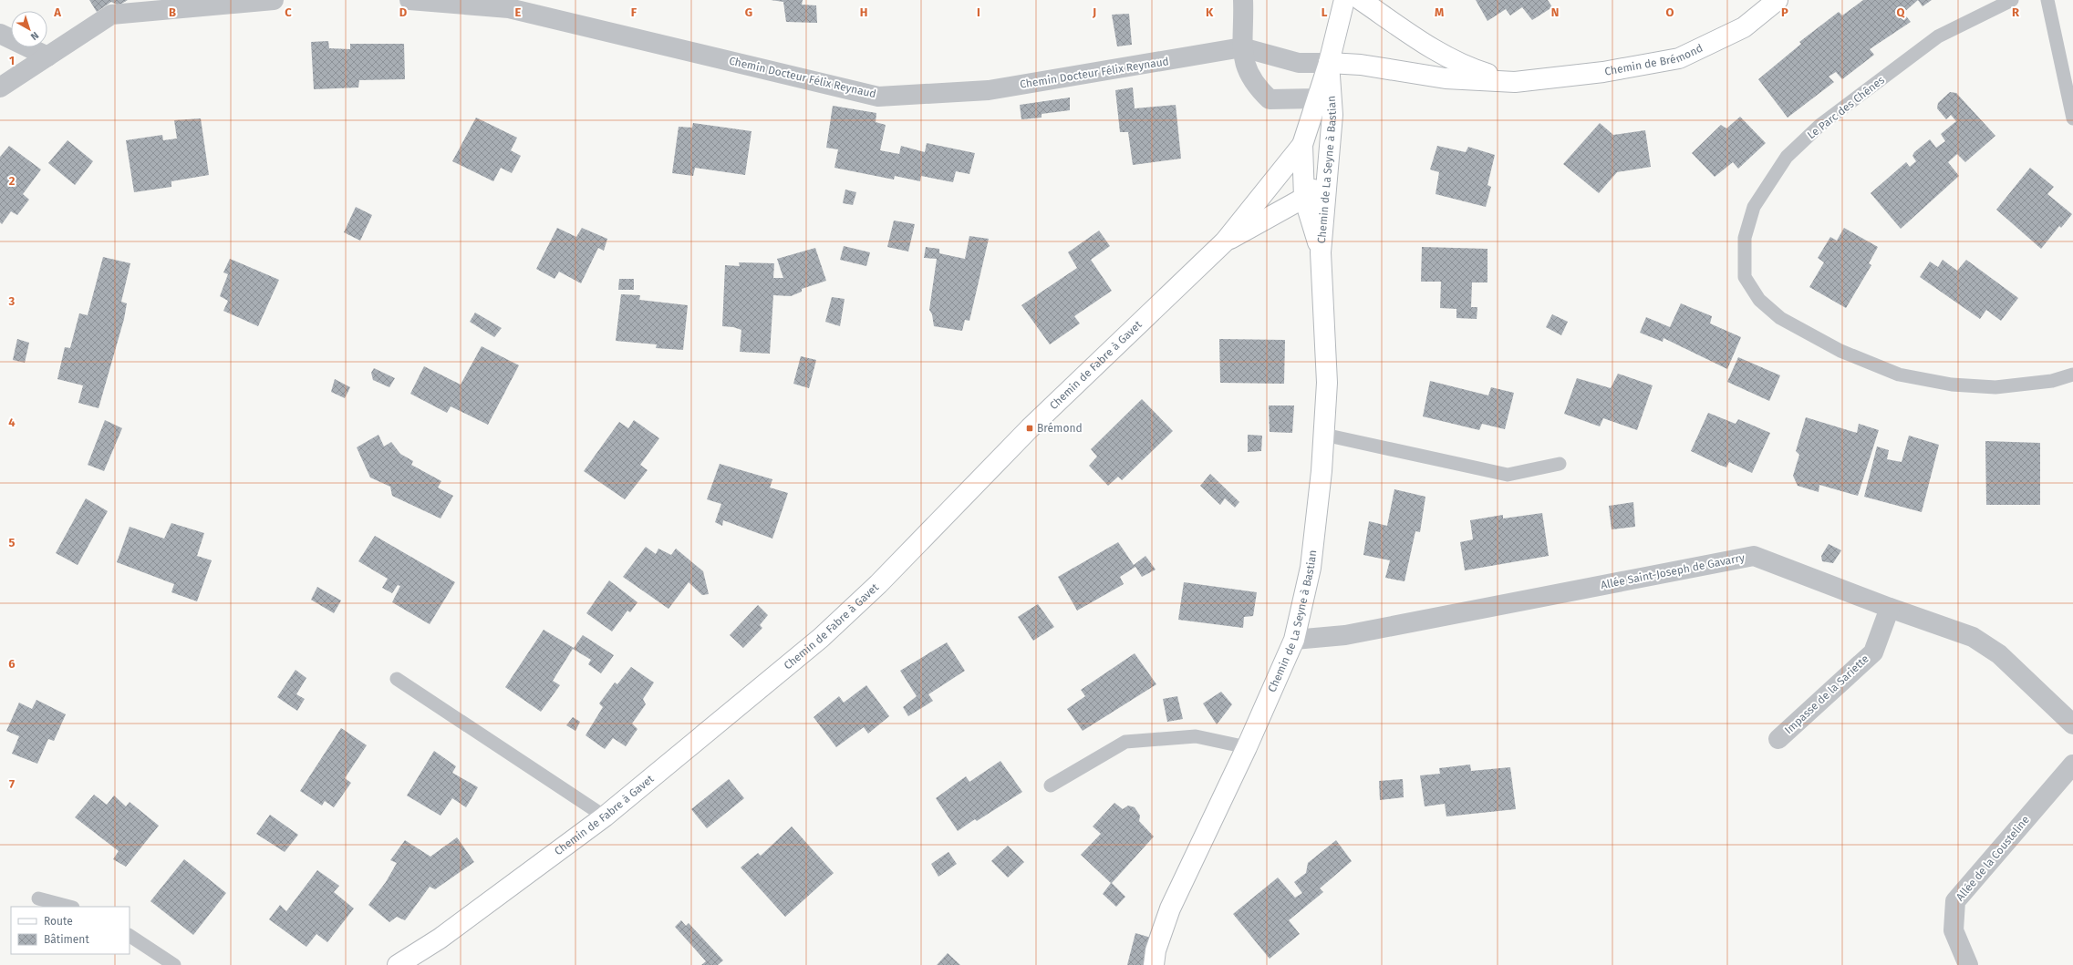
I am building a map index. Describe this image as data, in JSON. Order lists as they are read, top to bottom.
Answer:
{
  "streets": {
    "street": [
      "Chemin de Brémond",
      "Chemin Docteur Félix Reynaud",
      "Chemin de La Seyne à Bastian",
      "Chemin de Fabre à Gavet",
      "Allée Saint-Joseph de Gavarry",
      "Impasse de la Sariette",
      "Allée de la Cousteline"
    ],
    "lane": ["Le Parc des Chênes"]
  },
  "crossings": [
    ["Chemin de Brémond", "Chemin de La Seyne à Bastian"],
    ["Chemin Docteur Félix Reynaud", "Chemin de La Seyne à Bastian"],
    ["Chemin de La Seyne à Bastian", "Chemin de Fabre à Gavet"],
    ["Chemin de La Seyne à Bastian", "Allée Saint-Joseph de Gavarry"],
    ["Allée Saint-Joseph de Gavarry", "Impasse de la Sariette"]
  ],
  "places": {
    "transit": ["Brémond"]
  },
  "legend": ["Route", "Bâtiment"],
  "north": "bottom right",
  "grid": {
    "columns": [
      "A",
      "B",
      "C",
      "D",
      "E",
      "F",
      "G",
      "H",
      "I",
      "J",
      "K",
      "L",
      "M",
      "N",
      "O",
      "P",
      "Q",
      "R"
    ],
    "rows": [
      "1",
      "2",
      "3",
      "4",
      "5",
      "6",
      "7"
    ]
  }
}
